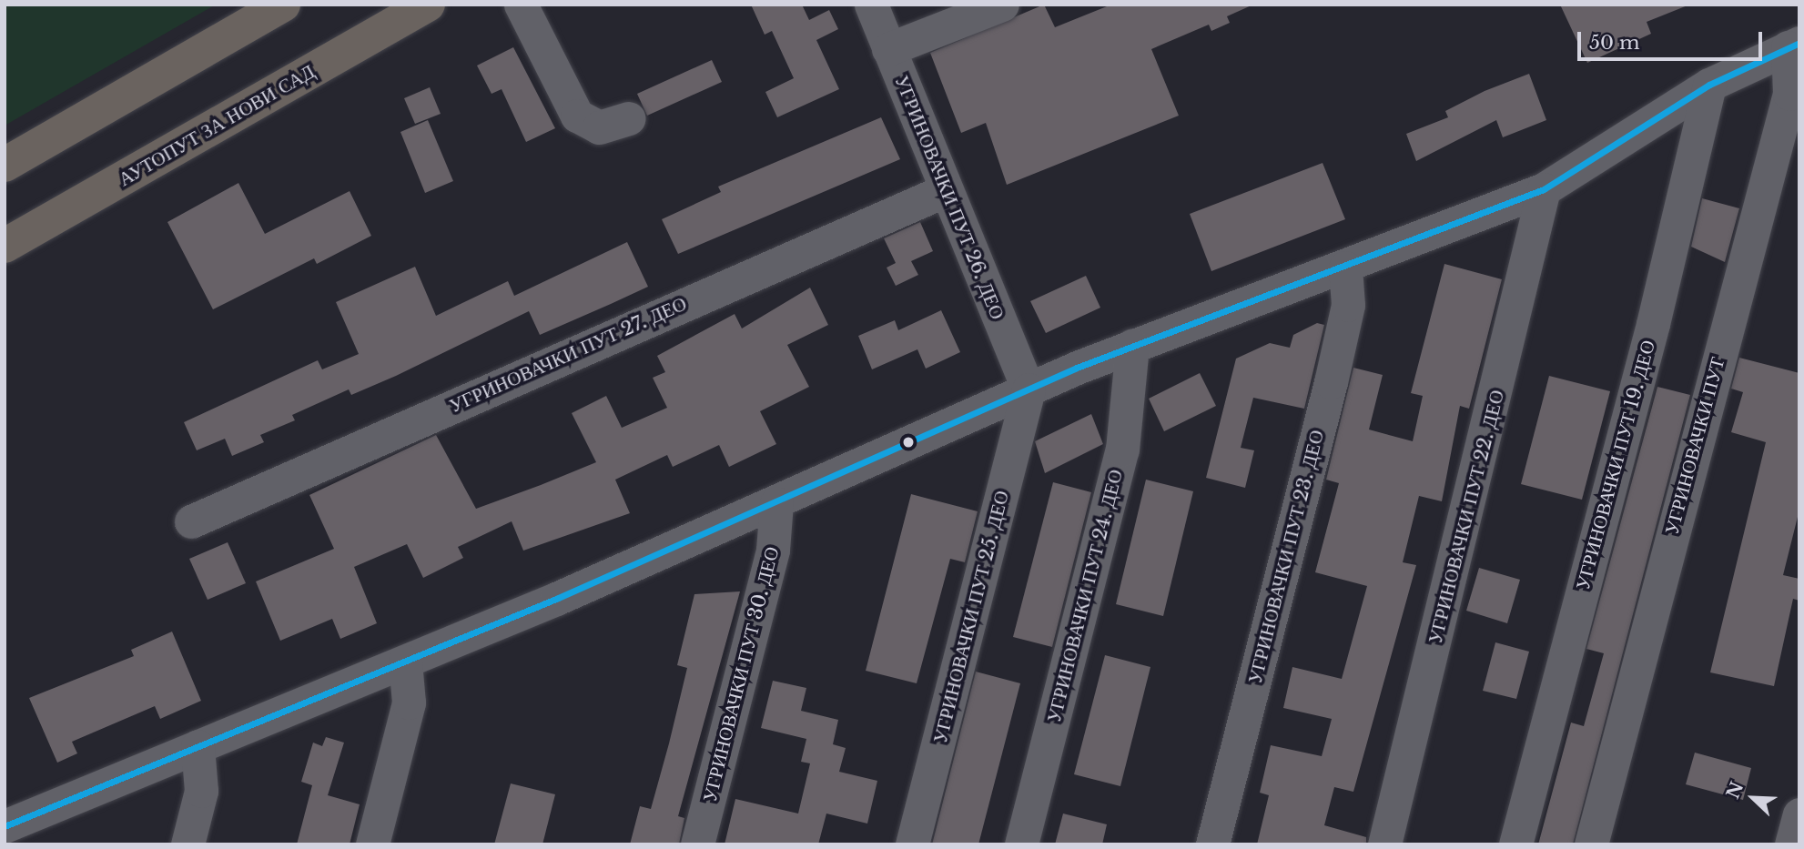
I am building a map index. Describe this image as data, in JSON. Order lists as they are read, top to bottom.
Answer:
{
  "streets": {
    "main road": ["АУТОПУТ ЗА НОВИ САД"],
    "street": [
      "УГРИНОВАЧКИ ПУТ 26. ДЕО",
      "УГРИНОВАЧКИ ПУТ 27. ДЕО",
      "УГРИНОВАЧКИ ПУТ",
      "УГРИНОВАЧКИ ПУТ 19. ДЕО",
      "УГРИНОВАЧКИ ПУТ 22. ДЕО",
      "УГРИНОВАЧКИ ПУТ 23. ДЕО",
      "УГРИНОВАЧКИ ПУТ 24. ДЕО",
      "УГРИНОВАЧКИ ПУТ 25. ДЕО",
      "УГРИНОВАЧКИ ПУТ 30. ДЕО"
    ]
  },
  "crossings": [
    ["УГРИНОВАЧКИ ПУТ 26. ДЕО", "УГРИНОВАЧКИ ПУТ 27. ДЕО"],
    ["УГРИНОВАЧКИ ПУТ 26. ДЕО", "УГРИНОВАЧКИ ПУТ"],
    ["УГРИНОВАЧКИ ПУТ 26. ДЕО", "УГРИНОВАЧКИ ПУТ 25. ДЕО"],
    ["УГРИНОВАЧКИ ПУТ", "УГРИНОВАЧКИ ПУТ 19. ДЕО"],
    ["УГРИНОВАЧКИ ПУТ", "УГРИНОВАЧКИ ПУТ 22. ДЕО"],
    ["УГРИНОВАЧКИ ПУТ", "УГРИНОВАЧКИ ПУТ 23. ДЕО"],
    ["УГРИНОВАЧКИ ПУТ", "УГРИНОВАЧКИ ПУТ 24. ДЕО"],
    ["УГРИНОВАЧКИ ПУТ", "УГРИНОВАЧКИ ПУТ 25. ДЕО"],
    ["УГРИНОВАЧКИ ПУТ", "УГРИНОВАЧКИ ПУТ 30. ДЕО"]
  ],
  "scale_bar": "50 m",
  "north": "top left"
}
